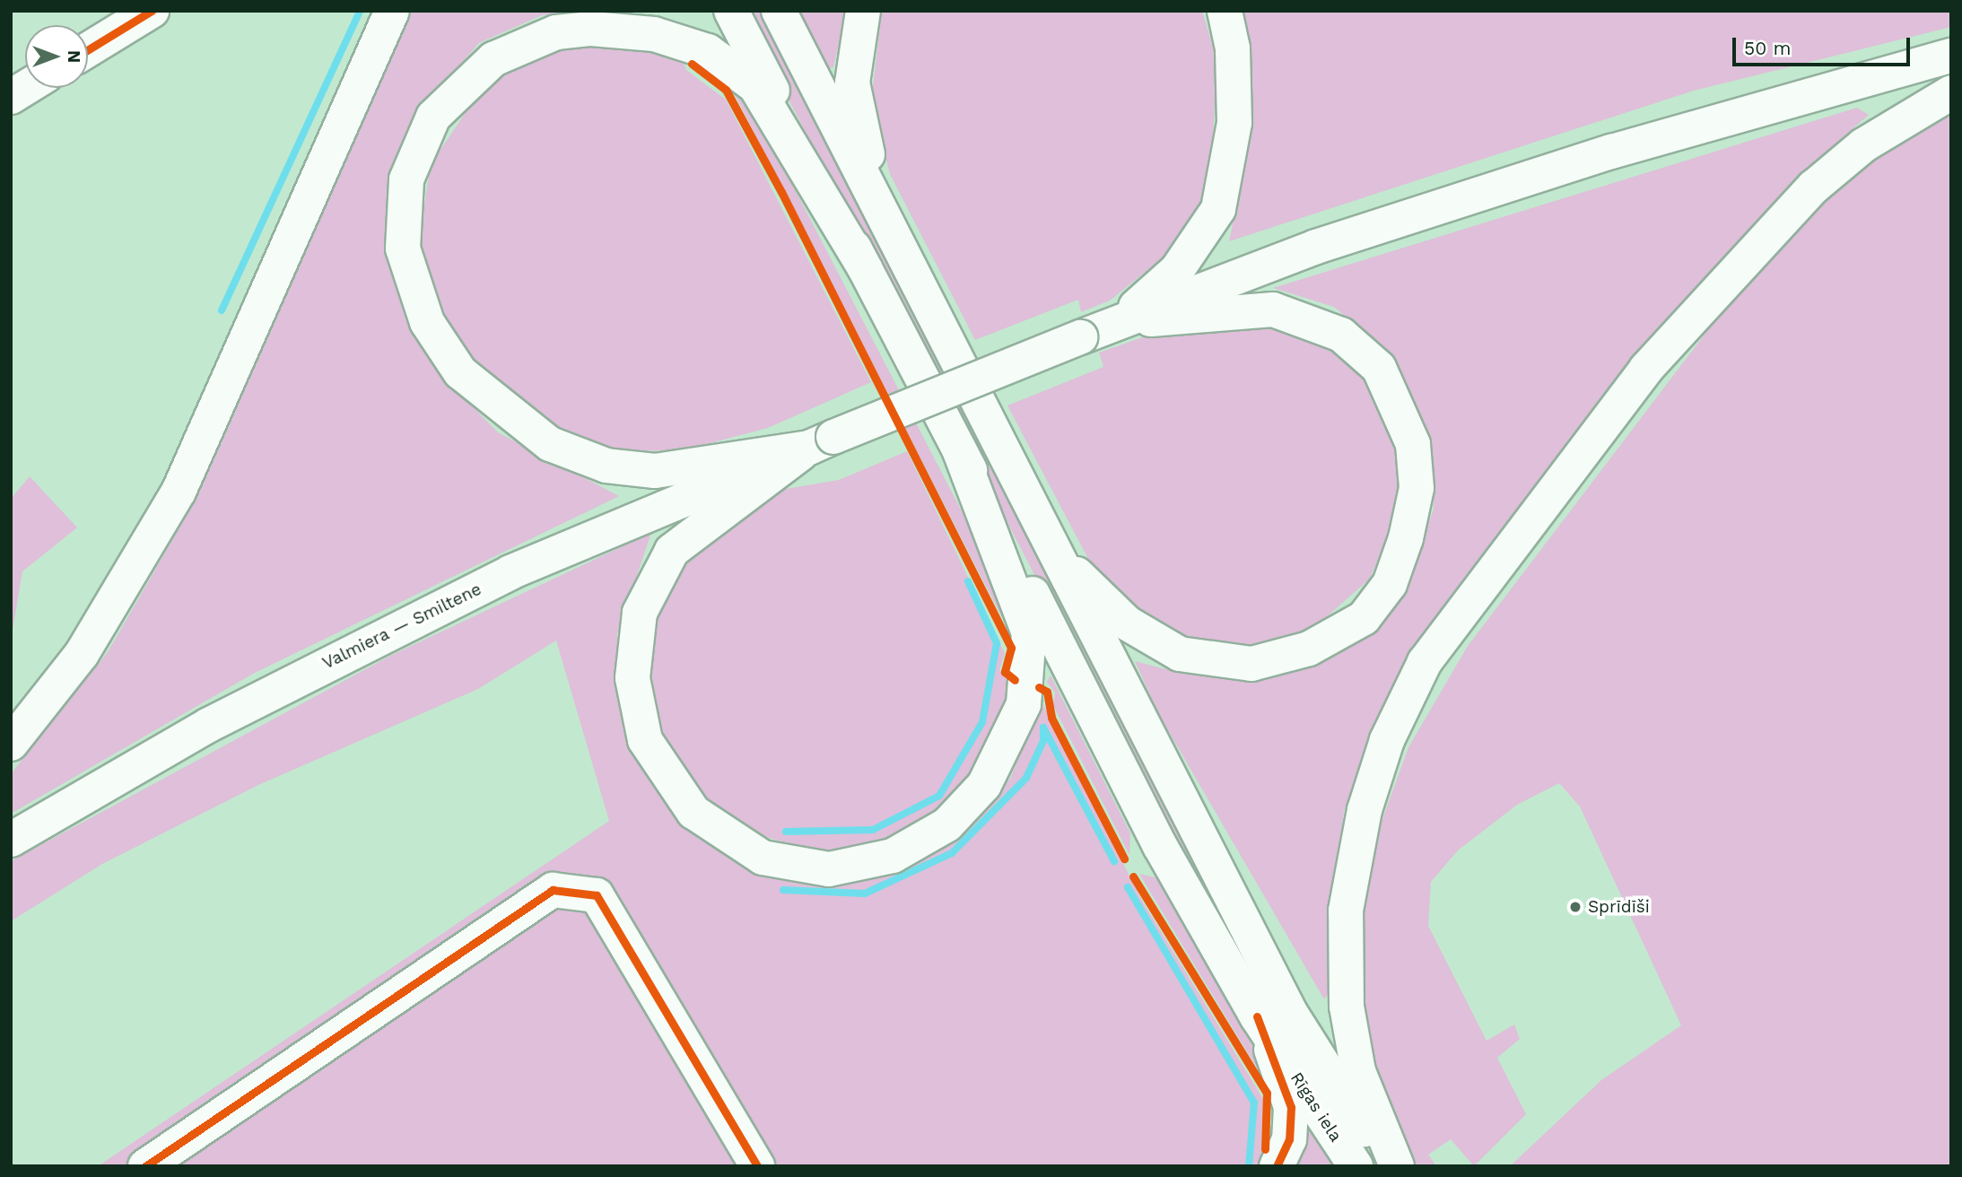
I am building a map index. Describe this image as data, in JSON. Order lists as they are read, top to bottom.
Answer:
{
  "streets": {
    "main road": ["Valmiera — Smiltene", "Rīgas iela"]
  },
  "places": ["Sprīdīši"],
  "scale_bar": "50 m",
  "north": "right"
}
